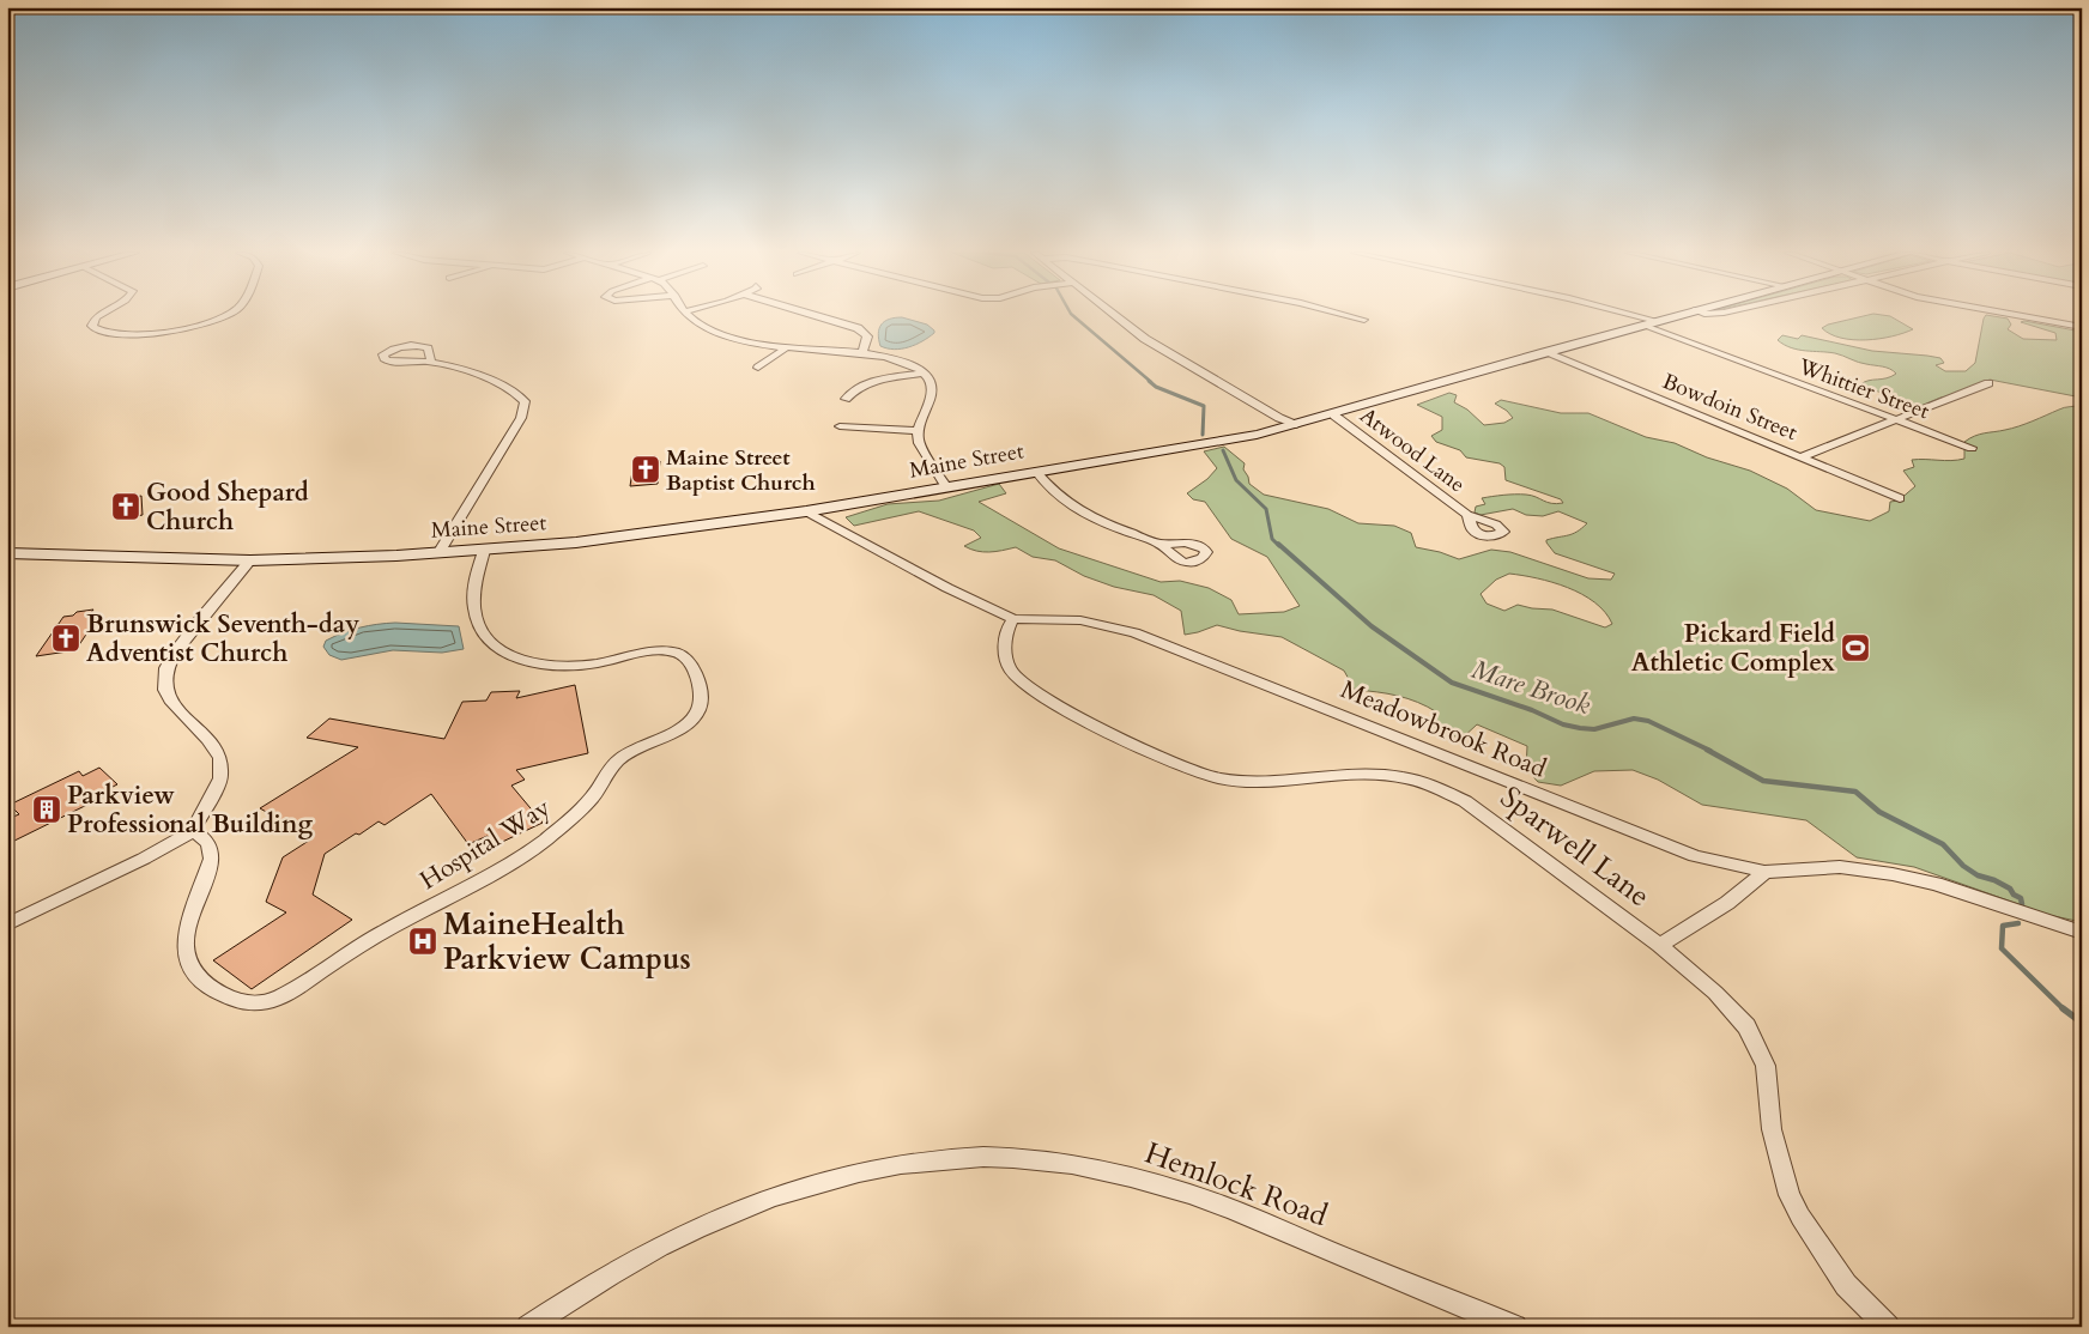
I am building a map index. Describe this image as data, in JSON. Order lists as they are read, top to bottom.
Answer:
{
  "streets": {
    "street": [
      "Whittier Street",
      "Bowdoin Street",
      "Atwood Lane",
      "Maine Street",
      "Meadowbrook Road",
      "Hospital Way",
      "Sparwell Lane",
      "Hemlock Road"
    ]
  },
  "crossings": [
    ["Whittier Street", "Maine Street"],
    ["Bowdoin Street", "Maine Street"],
    ["Atwood Lane", "Maine Street"],
    ["Maine Street", "Meadowbrook Road"],
    ["Maine Street", "Hospital Way"],
    ["Meadowbrook Road", "Sparwell Lane"]
  ],
  "water": ["Mare Brook"],
  "places": {
    "church": ["Maine Street Baptist Church", "Good Shepard Church", "Brunswick Seventh-day Adventist Church"],
    "sports": ["Pickard Field Athletic Complex"],
    "building": ["Parkview Professional Building"],
    "hospital": ["MaineHealth Parkview Campus"]
  }
}
